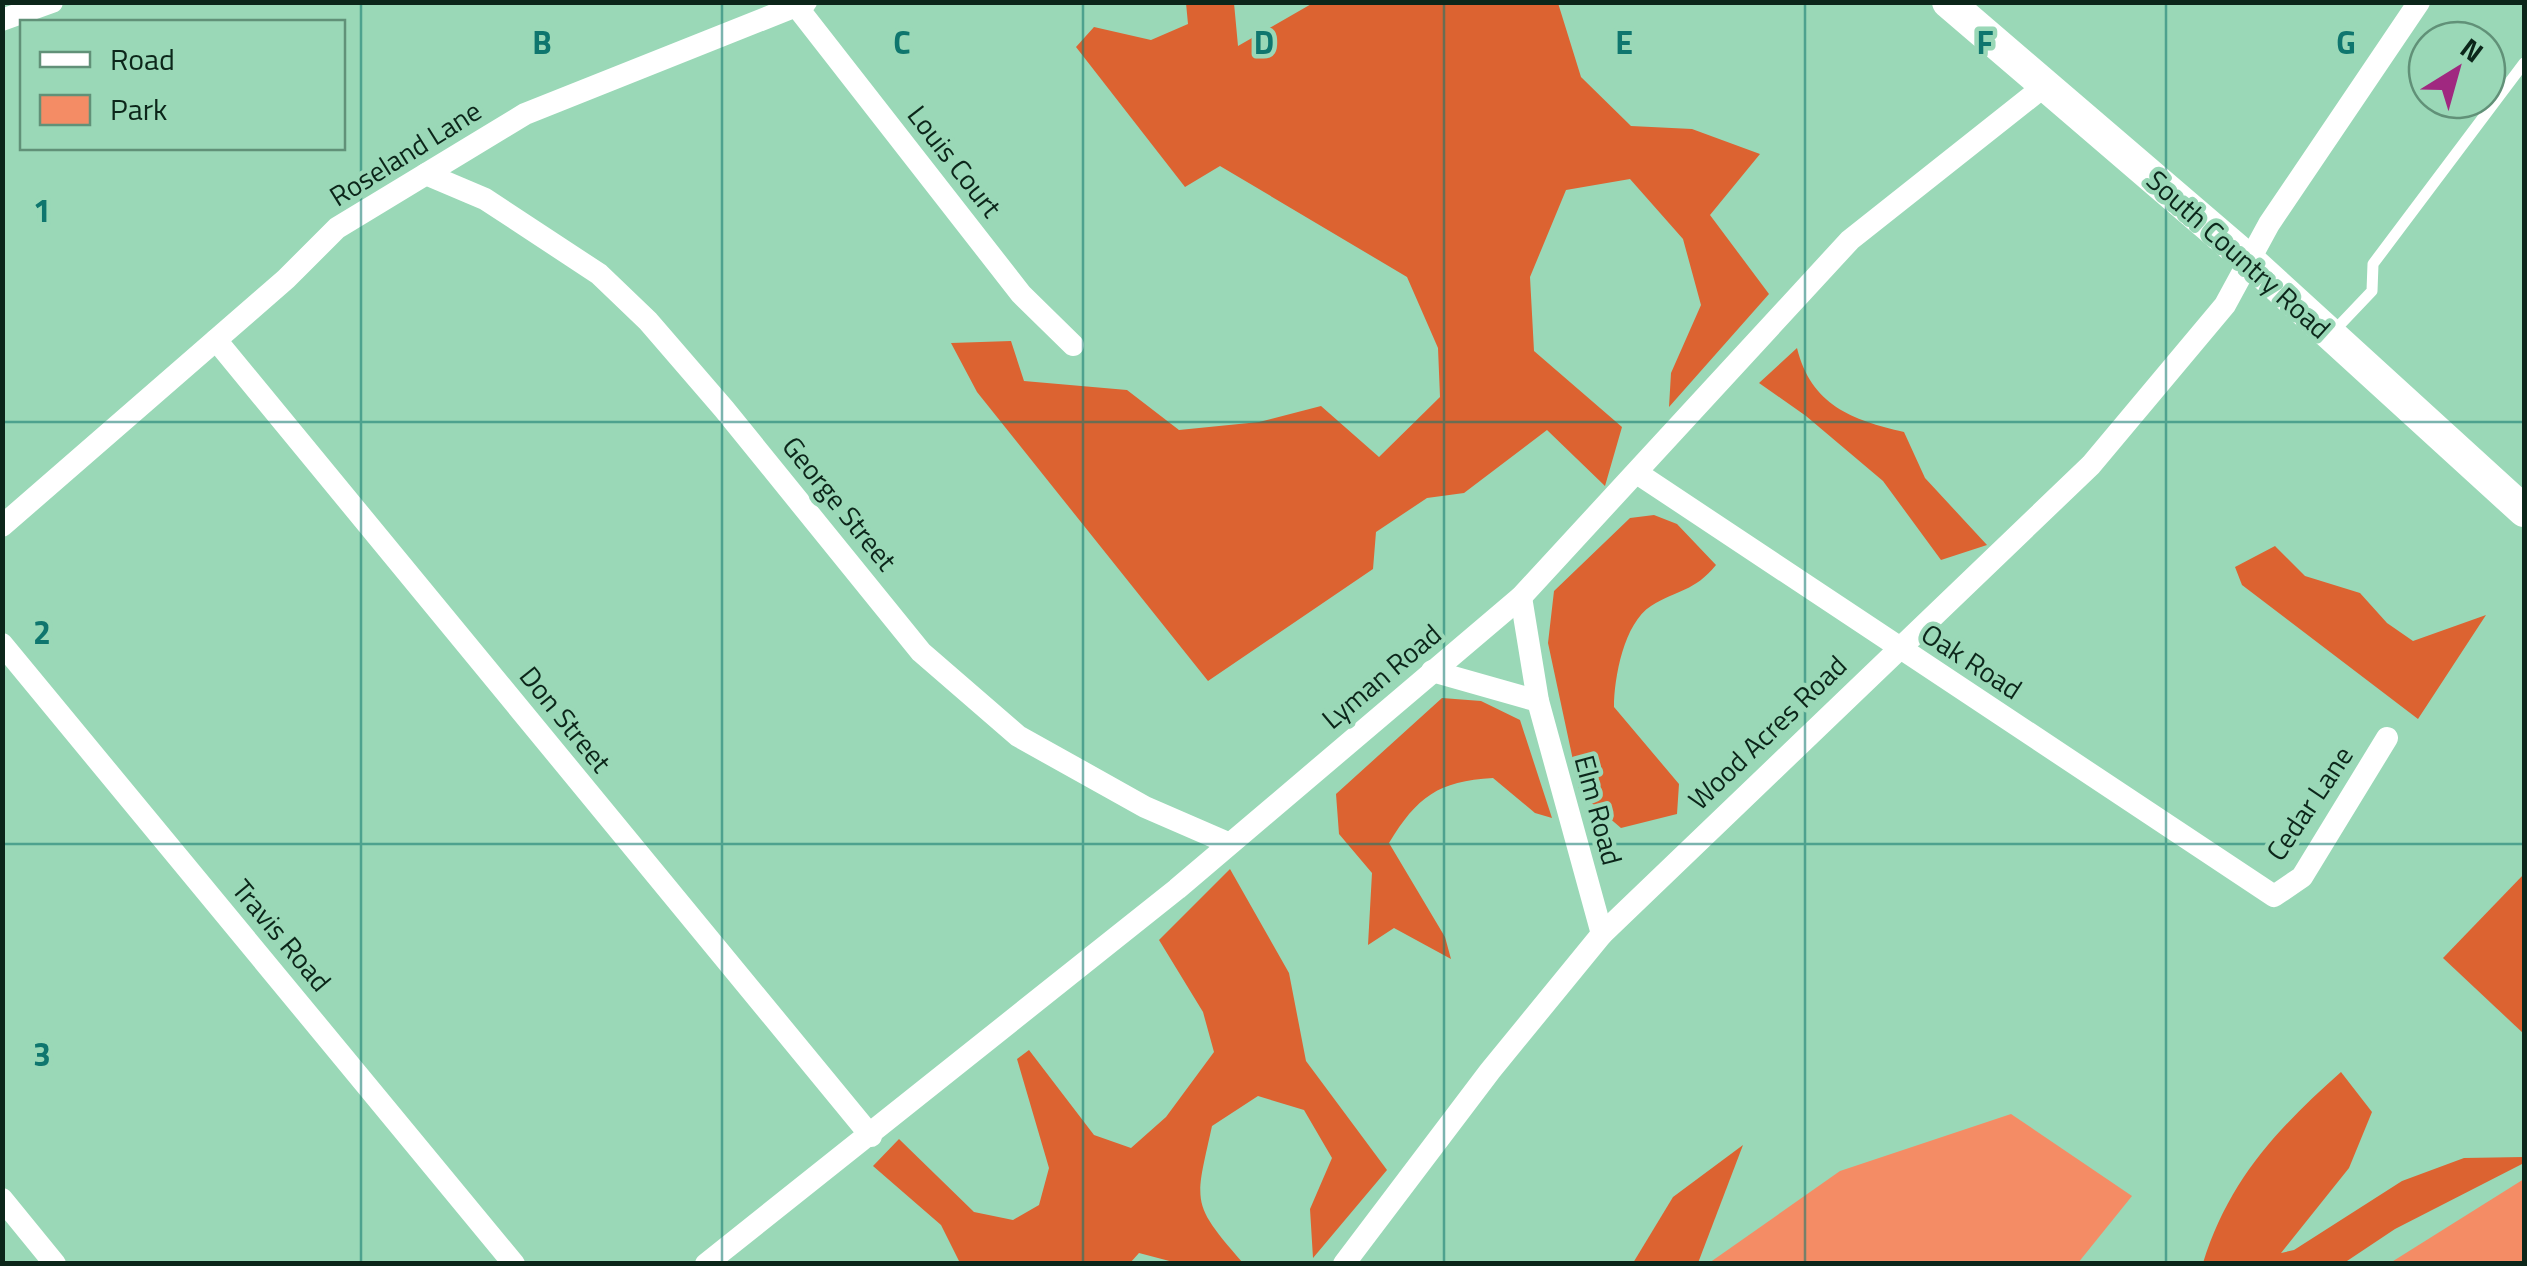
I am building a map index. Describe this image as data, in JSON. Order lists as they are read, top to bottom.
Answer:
{
  "streets": {
    "main road": ["South Country Road"],
    "street": [
      "Roseland Lane",
      "Louis Court",
      "George Street",
      "Oak Road",
      "Lyman Road",
      "Don Street",
      "Wood Acres Road",
      "Cedar Lane",
      "Elm Road",
      "Travis Road"
    ]
  },
  "crossings": [
    ["Roseland Lane", "Louis Court"],
    ["Roseland Lane", "George Street"],
    ["Roseland Lane", "Don Street"],
    ["South Country Road", "Lyman Road"],
    ["South Country Road", "Wood Acres Road"],
    ["George Street", "Lyman Road"],
    ["Oak Road", "Lyman Road"],
    ["Oak Road", "Wood Acres Road"],
    ["Oak Road", "Cedar Lane"],
    ["Lyman Road", "Don Street"],
    ["Lyman Road", "Elm Road"],
    ["Wood Acres Road", "Elm Road"]
  ],
  "legend": ["Road", "Park"],
  "north": "top right",
  "grid": {
    "columns": [
      "B",
      "C",
      "D",
      "E",
      "F",
      "G"
    ],
    "rows": ["1", "2", "3"]
  }
}
